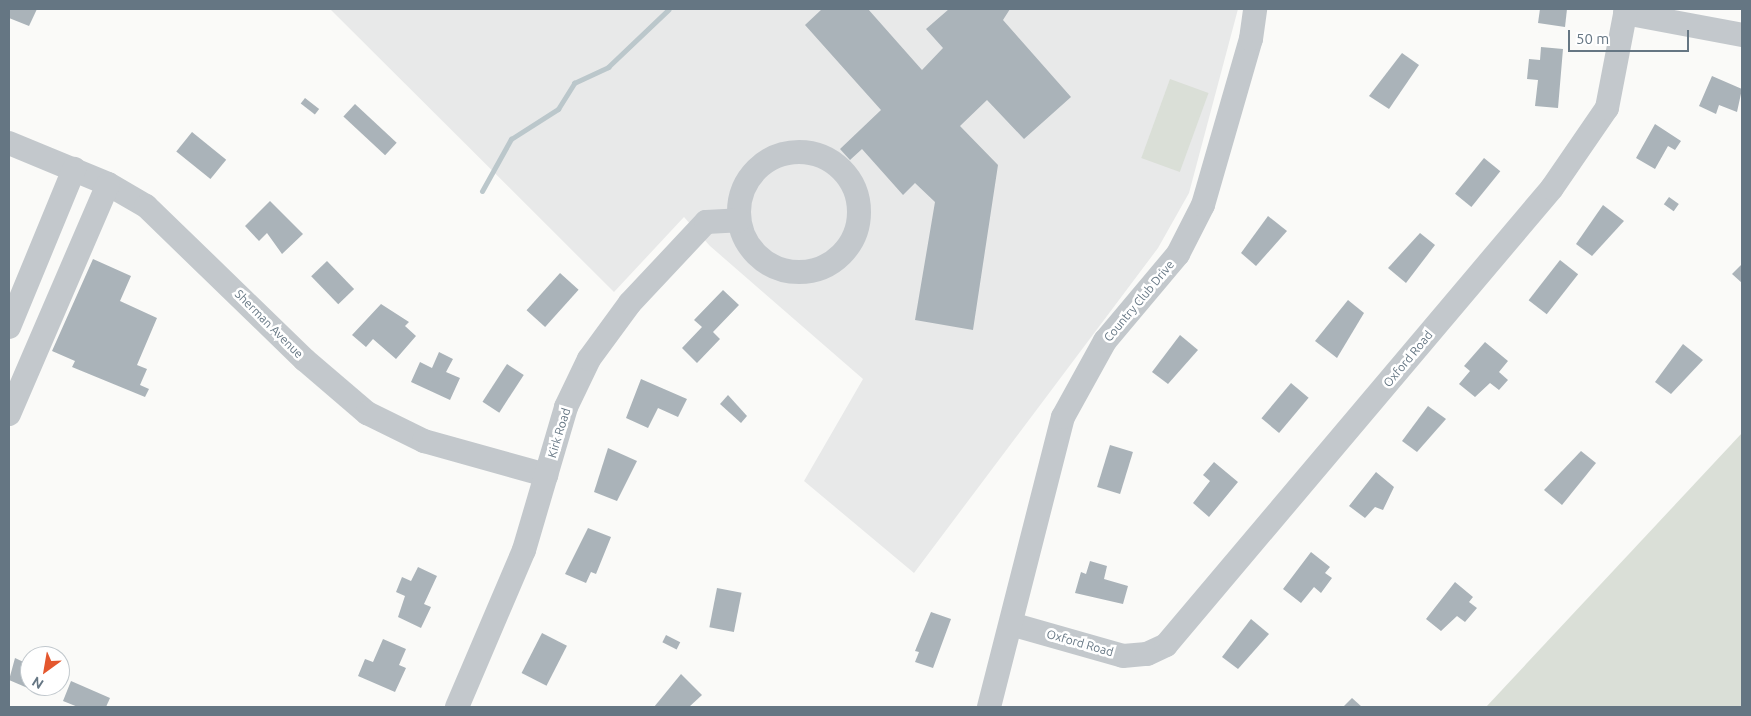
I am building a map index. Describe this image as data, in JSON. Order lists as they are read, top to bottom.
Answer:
{
  "streets": {
    "street": [
      "Country Club Drive",
      "Sherman Avenue",
      "Oxford Road",
      "Kirk Road"
    ]
  },
  "crossings": [
    ["Country Club Drive", "Oxford Road"],
    ["Sherman Avenue", "Kirk Road"]
  ],
  "scale_bar": "50 m",
  "north": "bottom left"
}
